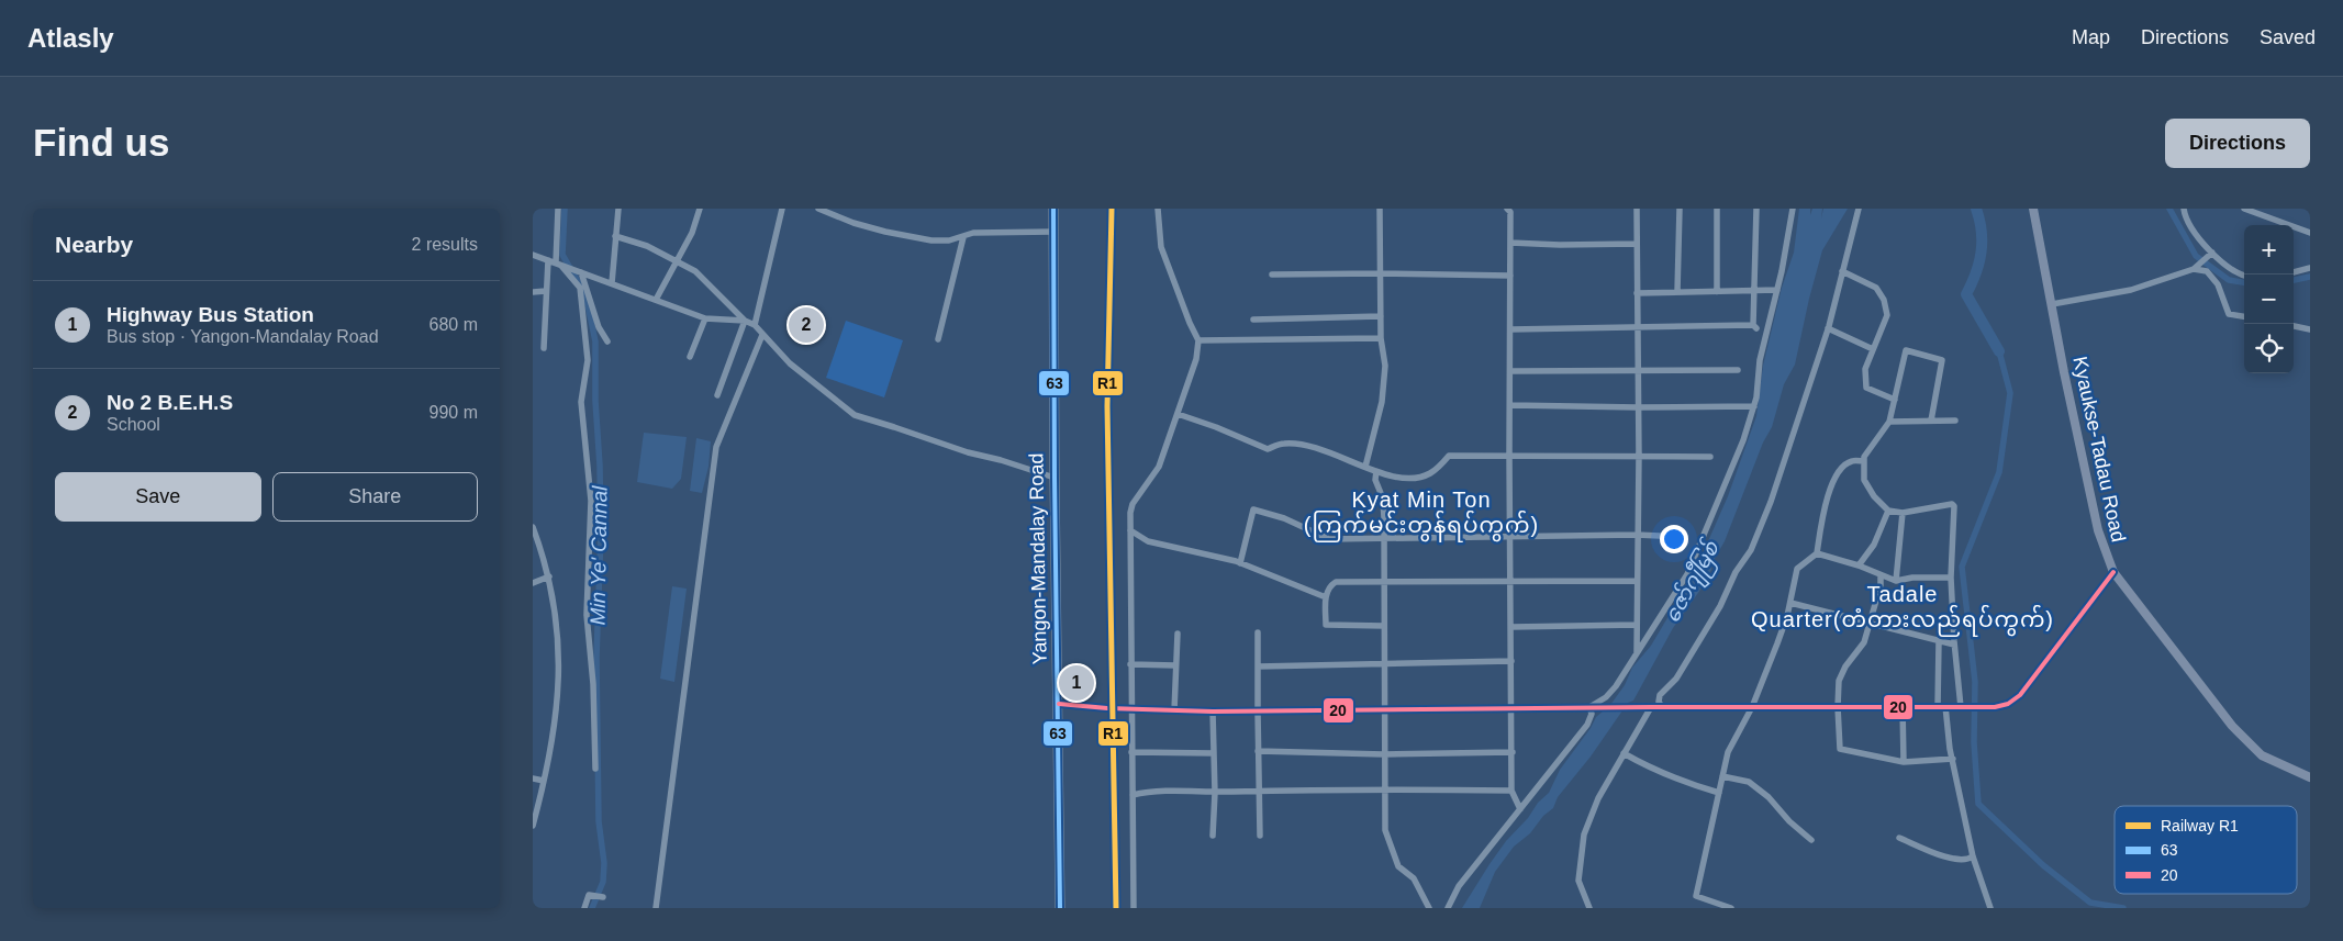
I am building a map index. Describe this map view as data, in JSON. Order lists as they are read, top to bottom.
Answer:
{
  "streets": {
    "highway": ["Yangon-Mandalay Road"],
    "main road": ["Kyaukse-Tadau Road"]
  },
  "districts": ["Kyat Min Ton (ကြက်မင်းတွန်ရပ်ကွက်)", "Tadale Quarter(တံတားလည်ရပ်ကွက်)"],
  "water": ["Min Ye' Cannal", "ဇော်ဂျီမြစ်"],
  "lines": ["rail line R1", "transit line 63", "transit line 20"],
  "legend": ["Railway R1", "63", "20"],
  "page": {
    "header": "Atlasly",
    "nav": ["Map", "Directions", "Saved"],
    "buttons": [
      "Directions",
      ["Save", "Share"]
    ],
    "title": "Find us",
    "heading": ["Nearby", "2 results"],
    "map_buttons": ["+", "−"],
    "list": [
      {
        "mark": "1",
        "name": "Highway Bus Station",
        "note": "Bus stop · Yangon-Mandalay Road",
        "value": "680 m"
      },
      {
        "mark": "2",
        "name": "No 2 B.E.H.S",
        "note": "School",
        "value": "990 m"
      }
    ],
    "pins": ["2", "1"]
  }
}
